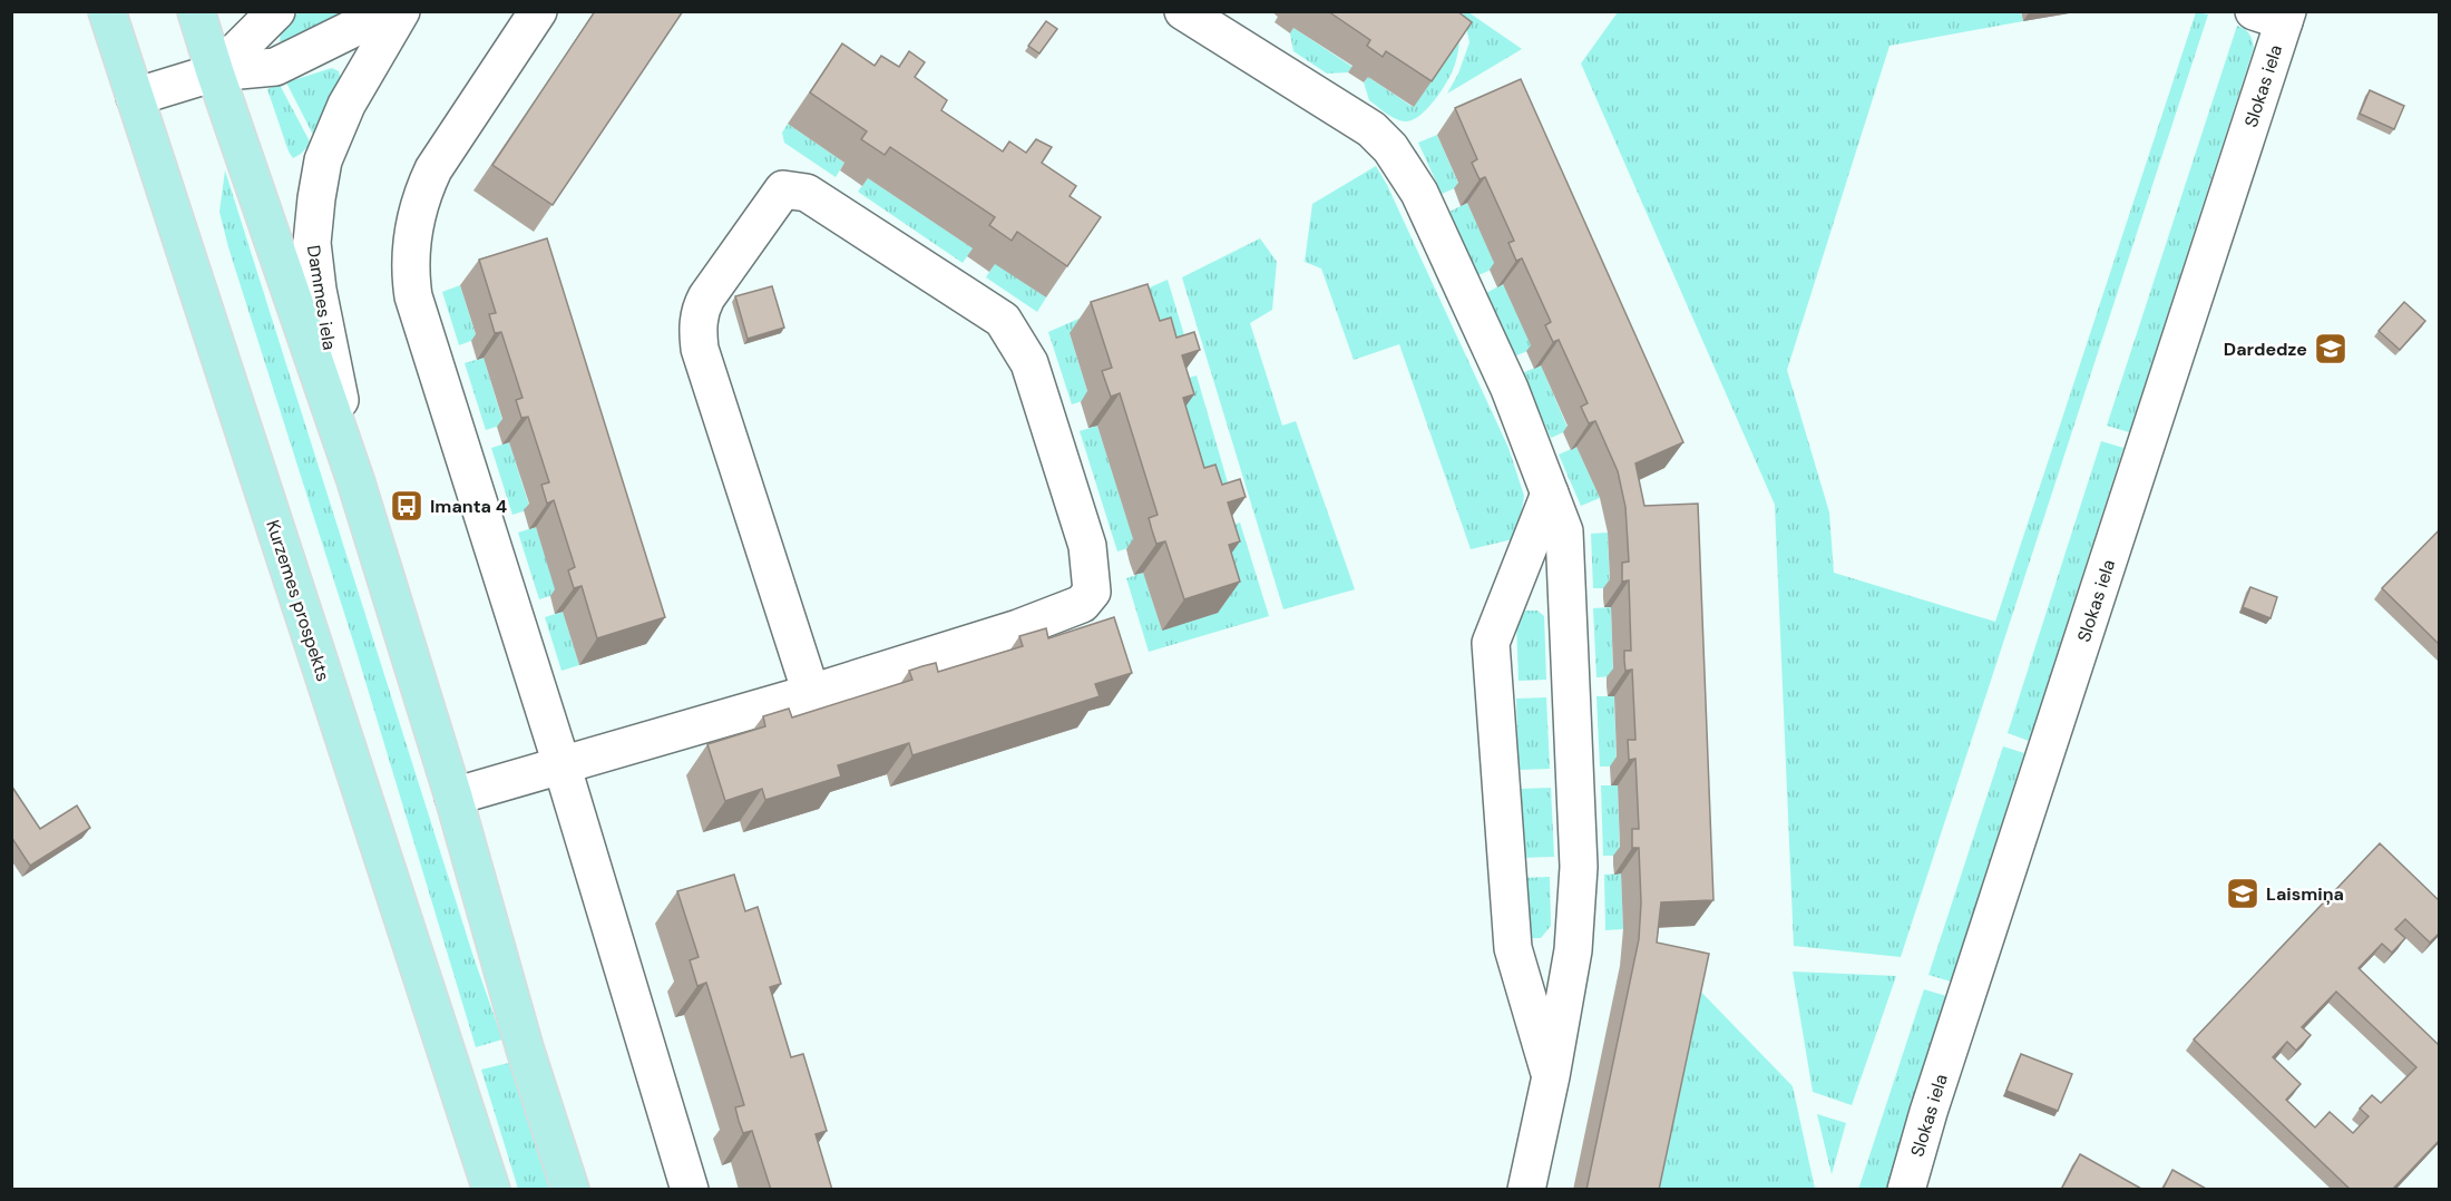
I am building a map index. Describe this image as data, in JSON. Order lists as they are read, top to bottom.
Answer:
{
  "streets": {
    "main road": ["Kurzemes prospekts"],
    "street": ["Slokas iela", "Dammes iela"]
  },
  "places": {
    "school or university": ["Dardedze", "Laismiņa"],
    "bus stop": ["Imanta 4"]
  }
}
